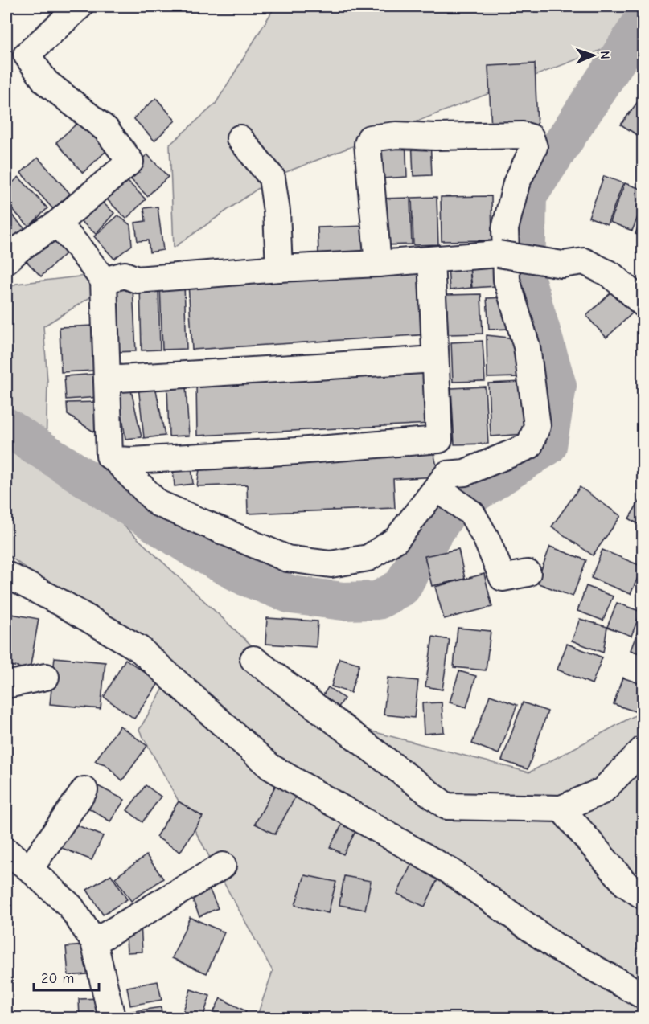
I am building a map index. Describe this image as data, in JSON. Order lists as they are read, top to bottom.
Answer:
{
  "scale_bar": "20 m",
  "north": "right"
}
